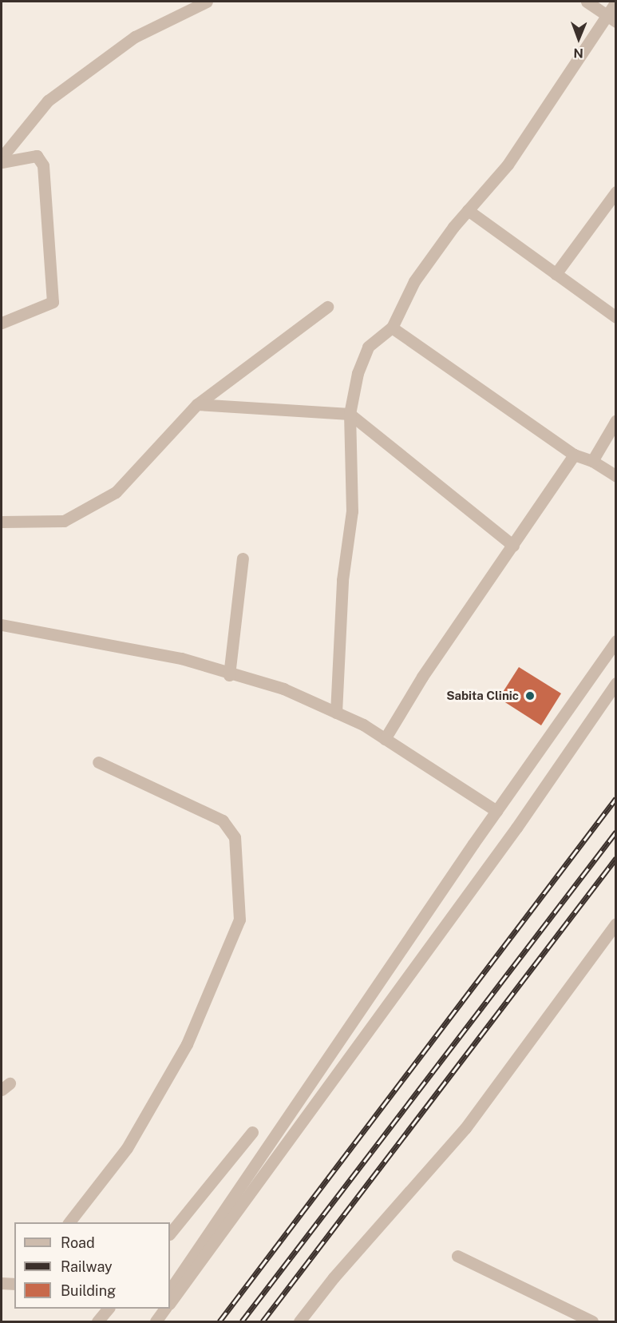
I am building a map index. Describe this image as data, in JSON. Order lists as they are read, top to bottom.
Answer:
{
  "places": ["Sabita Clinic"],
  "legend": ["Road", "Railway", "Building"],
  "north": "bottom"
}
